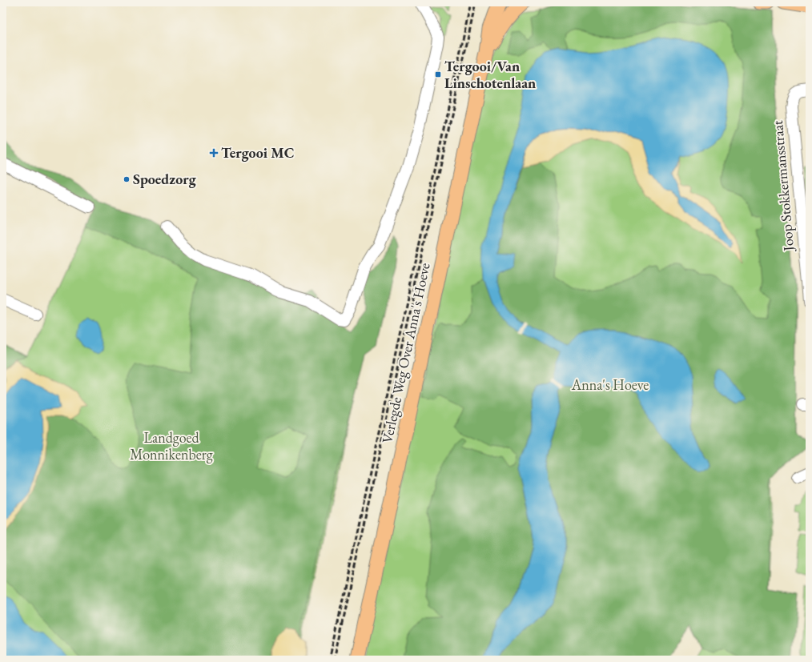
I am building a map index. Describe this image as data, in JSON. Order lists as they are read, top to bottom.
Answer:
{
  "streets": {
    "main road": ["Verlegde Weg Over Anna's Hoeve"],
    "street": ["Joop Stokkermansstraat"]
  },
  "parks": ["Anna's Hoeve", "Landgoed Monnikenberg"],
  "places": {
    "transit": ["Tergooi/Van Linschotenlaan"],
    "health": ["Tergooi MC"],
    "other": ["Spoedzorg"]
  }
}
